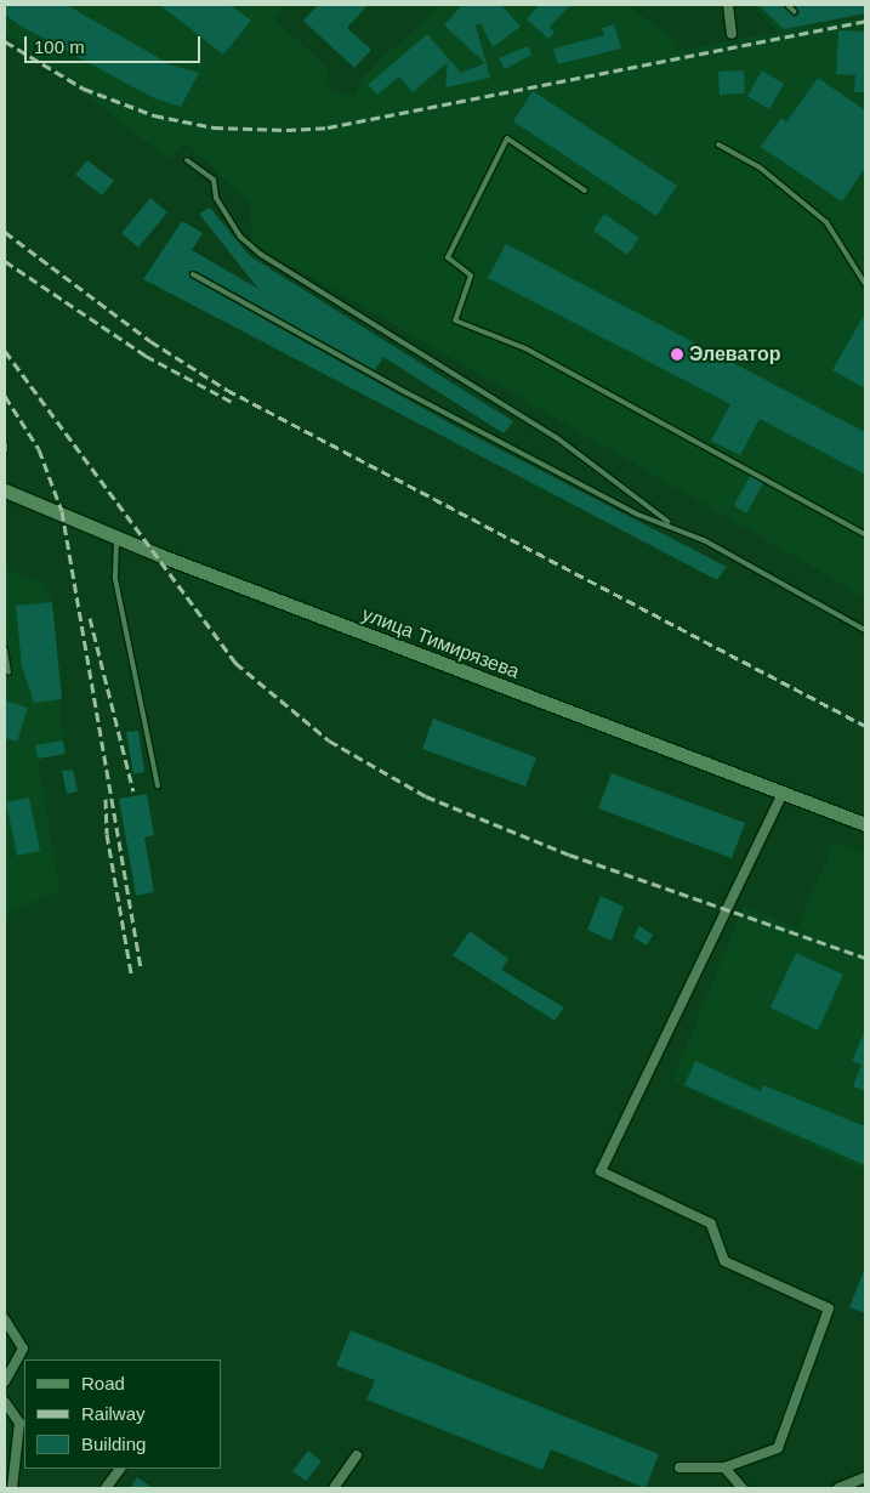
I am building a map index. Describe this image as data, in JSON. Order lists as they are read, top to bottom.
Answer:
{
  "streets": {
    "main road": ["улица Тимирязева"]
  },
  "places": ["Элеватор"],
  "legend": ["Road", "Railway", "Building"],
  "scale_bar": "100 m"
}
